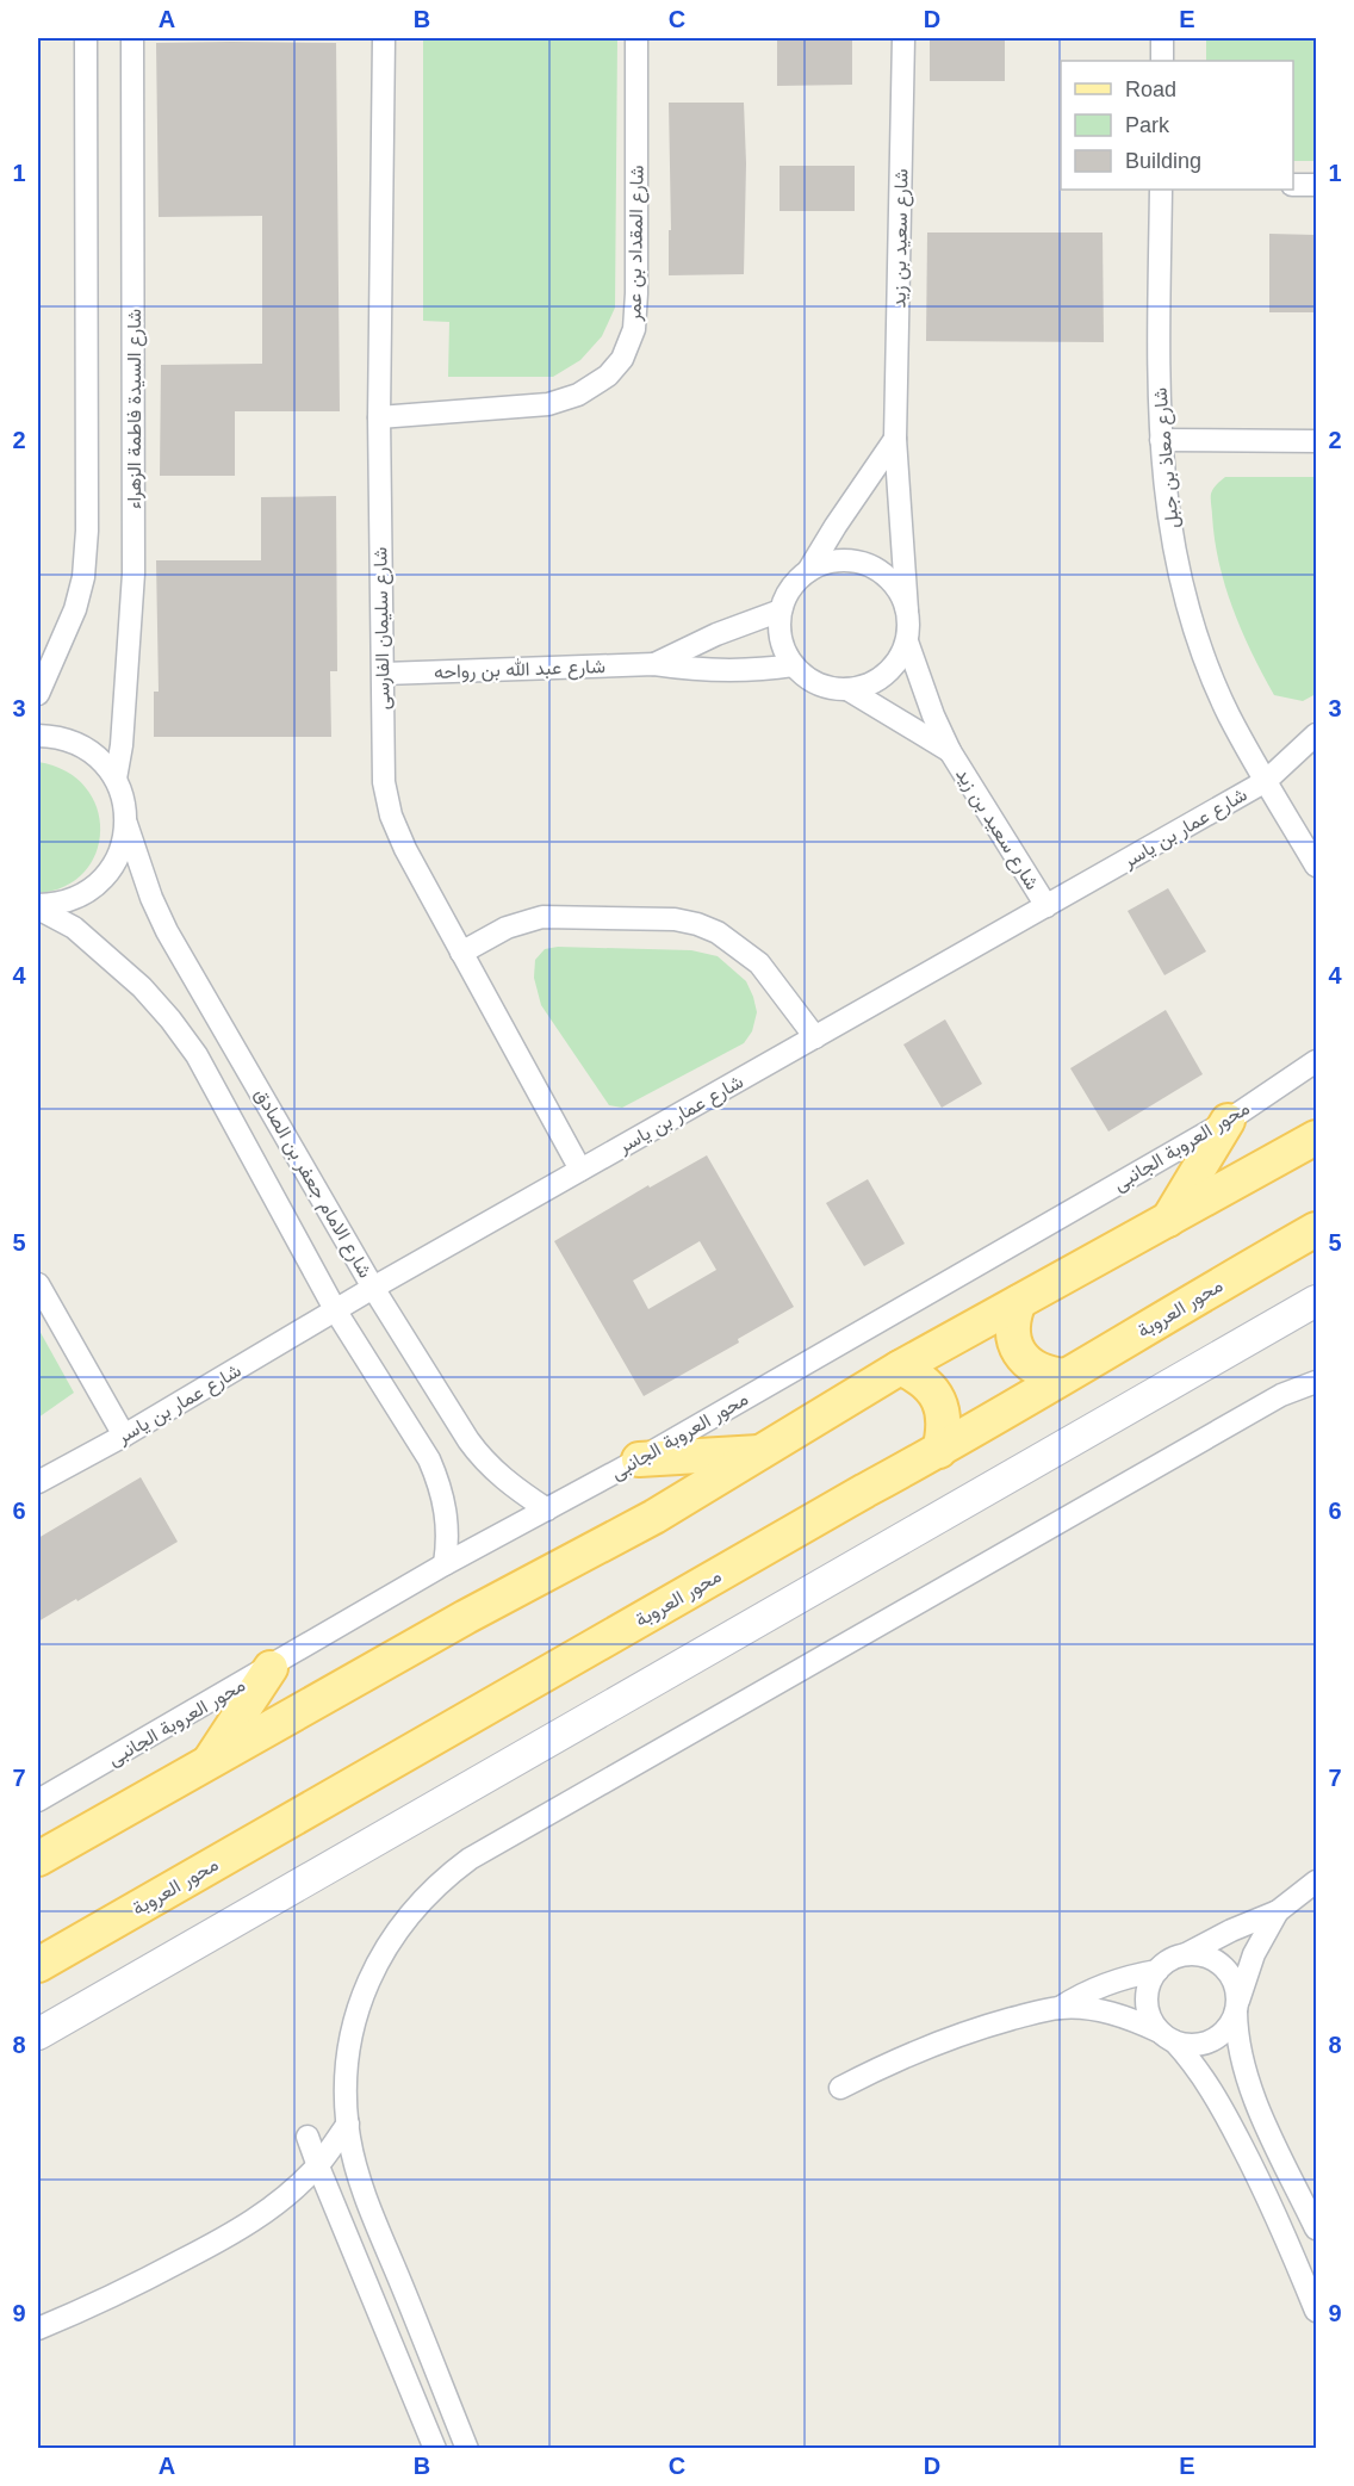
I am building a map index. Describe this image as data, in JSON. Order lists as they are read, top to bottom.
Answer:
{
  "streets": {
    "main road": ["محور العروبة"],
    "street": [
      "شارع سعيد بن زيد",
      "شارع المقداد بن عمر",
      "شارع السيدة فاطمة الزهراء",
      "شارع معاذ بن جبل",
      "شارع سليمان الفارسى",
      "شارع عبد الله بن رواحه",
      "شارع عمار بن ياسر",
      "محور العروبة الجانبى",
      "شارع الامام جعفر بن الصادق"
    ]
  },
  "crossings": [
    ["شارع سعيد بن زيد", "شارع عبد الله بن رواحه"],
    ["شارع سعيد بن زيد", "شارع عمار بن ياسر"],
    ["شارع المقداد بن عمر", "شارع سليمان الفارسى"],
    ["شارع السيدة فاطمة الزهراء", "شارع الامام جعفر بن الصادق"],
    ["شارع معاذ بن جبل", "شارع عمار بن ياسر"],
    ["شارع سليمان الفارسى", "شارع عبد الله بن رواحه"],
    ["شارع سليمان الفارسى", "شارع عمار بن ياسر"],
    ["شارع عمار بن ياسر", "شارع الامام جعفر بن الصادق"],
    ["محور العروبة الجانبى", "شارع الامام جعفر بن الصادق"]
  ],
  "legend": ["Road", "Park", "Building"],
  "grid": {
    "columns": [
      "A",
      "B",
      "C",
      "D",
      "E"
    ],
    "rows": [
      "1",
      "2",
      "3",
      "4",
      "5",
      "6",
      "7",
      "8",
      "9"
    ]
  }
}
